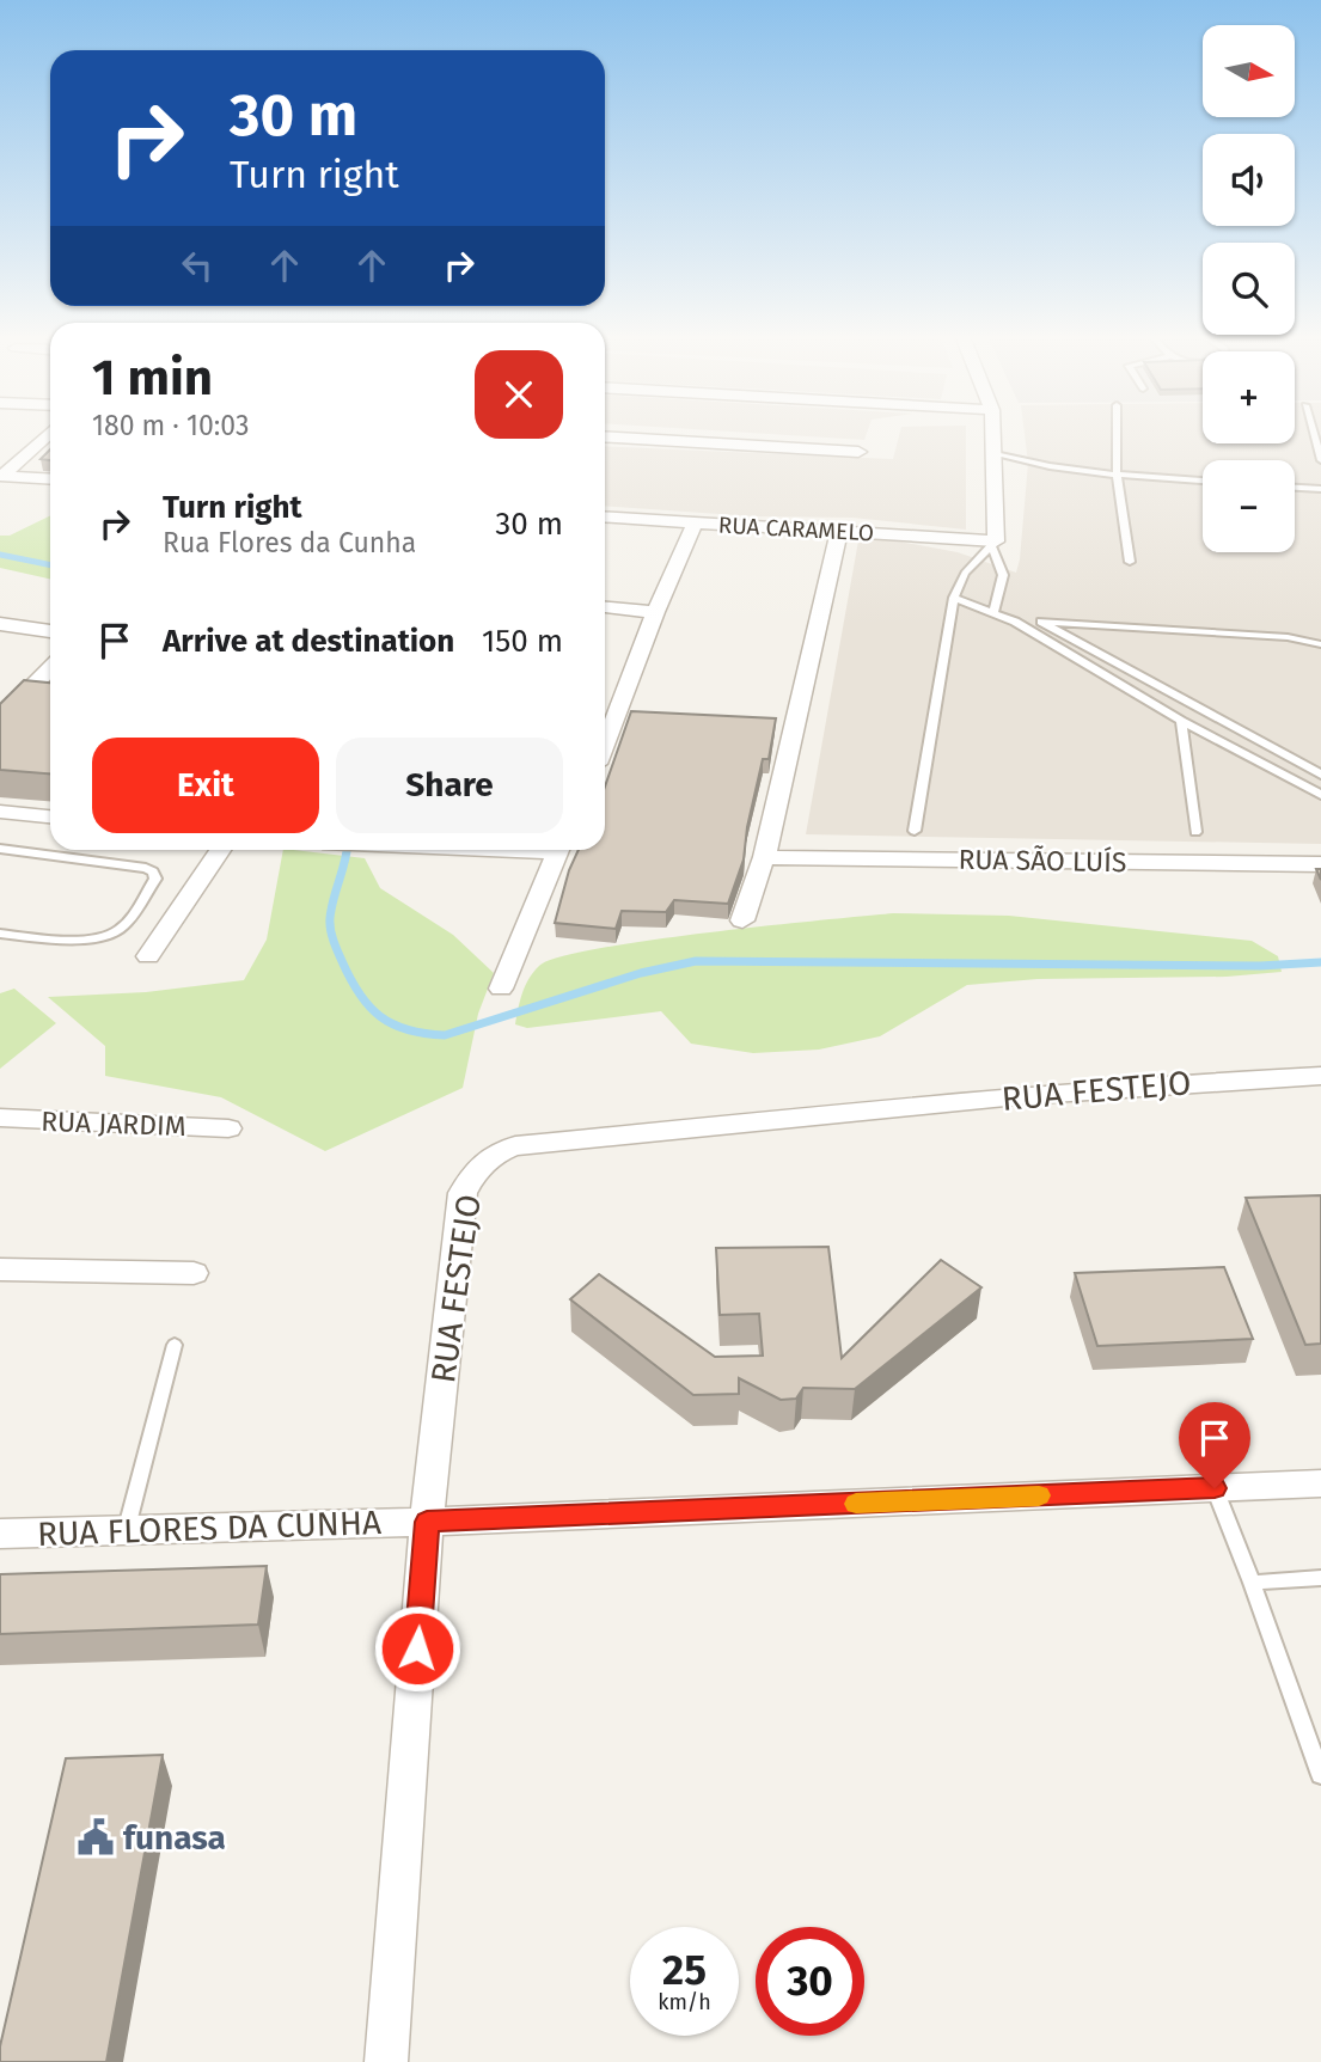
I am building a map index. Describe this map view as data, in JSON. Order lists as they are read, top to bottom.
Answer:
{
  "streets": {
    "street": [
      "RUA CARAMELO",
      "RUA SÃO LUÍS",
      "RUA FESTEJO",
      "RUA JARDIM",
      "RUA FLORES DA CUNHA"
    ]
  },
  "crossings": [
    ["RUA FESTEJO", "RUA FLORES DA CUNHA"]
  ],
  "places": {
    "public building": ["funasa"]
  },
  "north": "right",
  "page": {
    "map_buttons": ["+", "−"],
    "turn": ["30 m", "Turn right"],
    "heading": ["1 min", "180 m · 10:03"],
    "list": [
      {
        "name": "Turn right",
        "note": "Rua Flores da Cunha",
        "value": "30 m"
      },
      {
        "name": "Arrive at destination",
        "value": "150 m"
      }
    ],
    "buttons": ["Exit", "Share"],
    "speed": "25 km/h",
    "limit": "30"
  }
}
